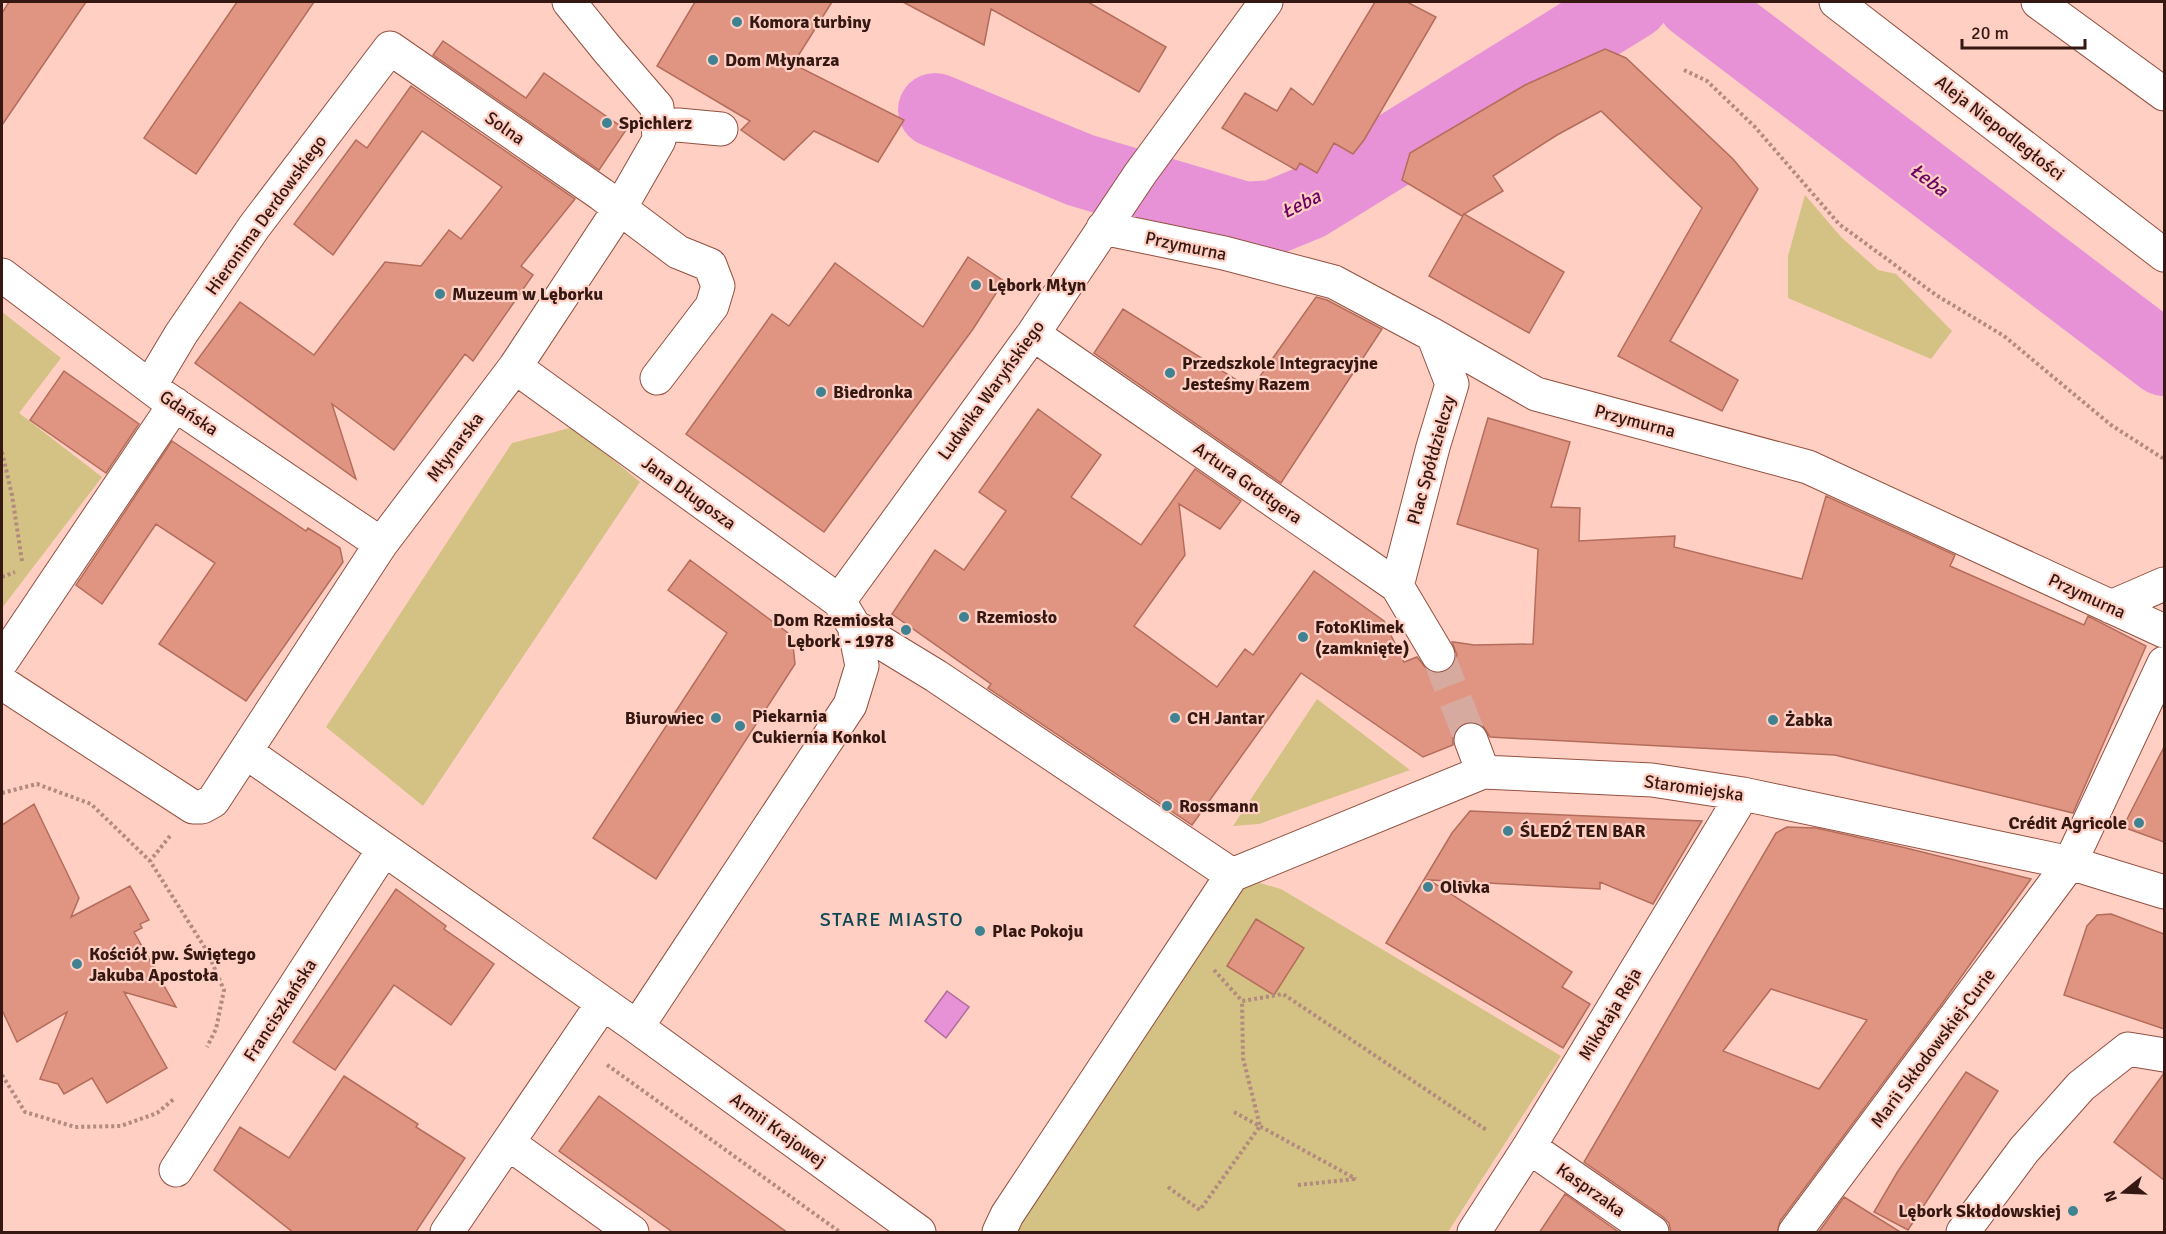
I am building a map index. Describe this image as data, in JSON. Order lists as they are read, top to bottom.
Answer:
{
  "streets": {
    "street": [
      "Solna",
      "Aleja Niepodległości",
      "Hieronima Derdowskiego",
      "Przymurna",
      "Ludwika Waryńskiego",
      "Gdańska",
      "Młynarska",
      "Plac Spółdzielczy",
      "Artura Grottgera",
      "Jana Długosza",
      "Staromiejska",
      "Franciszkańska",
      "Mikołaja Reja",
      "Marii Skłodowskiej-Curie",
      "Armii Krajowej",
      "Kasprzaka"
    ]
  },
  "crossings": [
    ["Solna", "Hieronima Derdowskiego"],
    ["Solna", "Młynarska"],
    ["Hieronima Derdowskiego", "Gdańska"],
    ["Przymurna", "Ludwika Waryńskiego"],
    ["Przymurna", "Plac Spółdzielczy"],
    ["Ludwika Waryńskiego", "Artura Grottgera"],
    ["Ludwika Waryńskiego", "Jana Długosza"],
    ["Gdańska", "Młynarska"],
    ["Młynarska", "Jana Długosza"],
    ["Plac Spółdzielczy", "Artura Grottgera"],
    ["Jana Długosza", "Staromiejska"],
    ["Staromiejska", "Mikołaja Reja"],
    ["Staromiejska", "Marii Skłodowskiej-Curie"],
    ["Mikołaja Reja", "Kasprzaka"]
  ],
  "districts": ["STARE MIASTO"],
  "water": ["Łeba"],
  "places": [
    "Komora turbiny",
    "Dom Młynarza",
    "Spichlerz",
    "Lębork Młyn",
    "Muzeum w Lęborku",
    "Przedszkole Integracyjne Jesteśmy Razem",
    "Biedronka",
    "Rzemiosło",
    "Dom Rzemiosła Lębork - 1978",
    "FotoKlimek (zamknięte)",
    "Biurowiec",
    "CH Jantar",
    "Żabka",
    "Piekarnia Cukiernia Konkol",
    "Rossmann",
    "Crédit Agricole",
    "ŚLEDŹ TEN BAR",
    "Olivka",
    "Plac Pokoju",
    "Kościół pw. Świętego Jakuba Apostoła",
    "Lębork Skłodowskiej"
  ],
  "scale_bar": "20 m",
  "north": "left"
}
